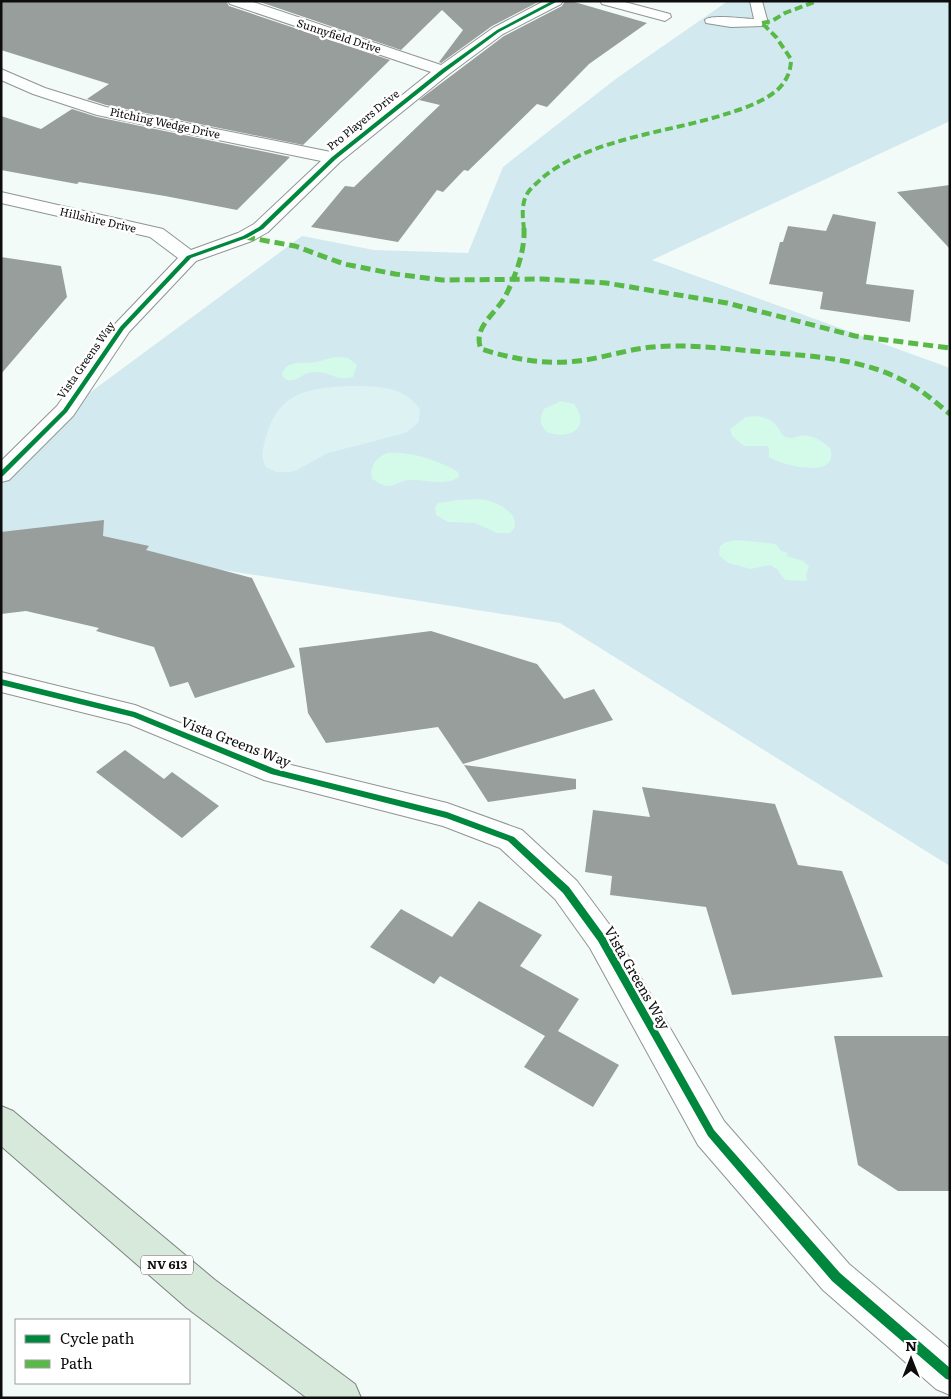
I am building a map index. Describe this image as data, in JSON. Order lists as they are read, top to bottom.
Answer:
{
  "streets": {
    "highway": ["NV 613"],
    "street": [
      "Sunnyfield Drive",
      "Pro Players Drive",
      "Pitching Wedge Drive",
      "Hillshire Drive",
      "Vista Greens Way"
    ]
  },
  "crossings": [
    ["Sunnyfield Drive", "Pro Players Drive"],
    ["Pro Players Drive", "Pitching Wedge Drive"],
    ["Pro Players Drive", "Hillshire Drive"],
    ["Pro Players Drive", "Vista Greens Way"],
    ["Hillshire Drive", "Vista Greens Way"]
  ],
  "legend": ["Cycle path", "Path"],
  "north": "top"
}
